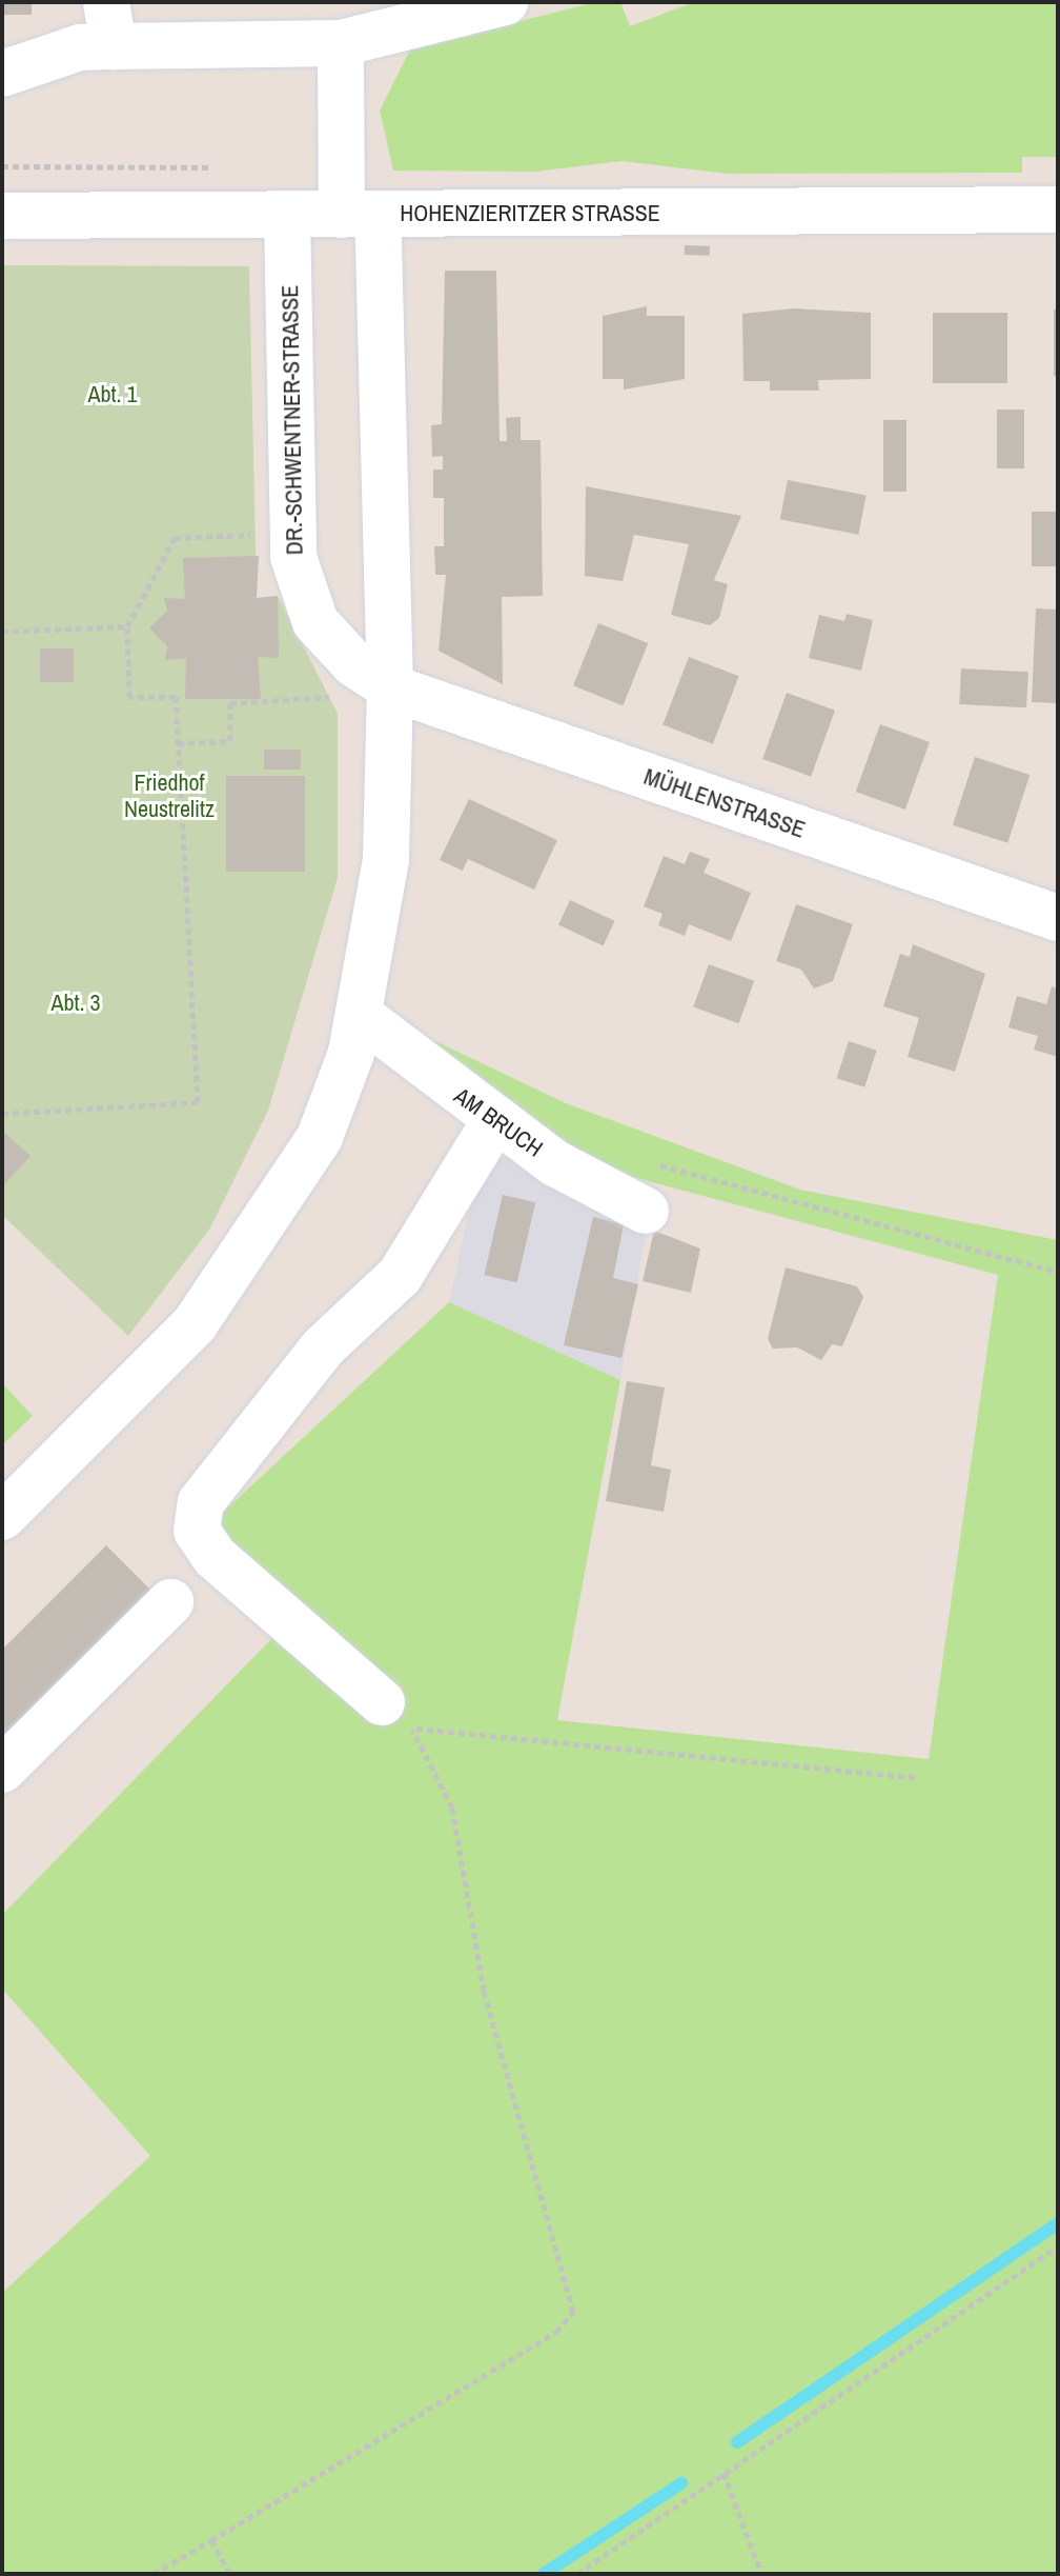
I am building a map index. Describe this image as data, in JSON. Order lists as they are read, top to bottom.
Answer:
{
  "streets": {
    "street": [
      "HOHENZIERITZER STRASSE",
      "DR.-SCHWENTNER-STRASSE",
      "MÜHLENSTRASSE",
      "AM BRUCH"
    ]
  },
  "crossings": [
    ["HOHENZIERITZER STRASSE", "DR.-SCHWENTNER-STRASSE"],
    ["DR.-SCHWENTNER-STRASSE", "MÜHLENSTRASSE"]
  ],
  "parks": ["Abt. 1", "Friedhof Neustrelitz", "Abt. 3"]
}
